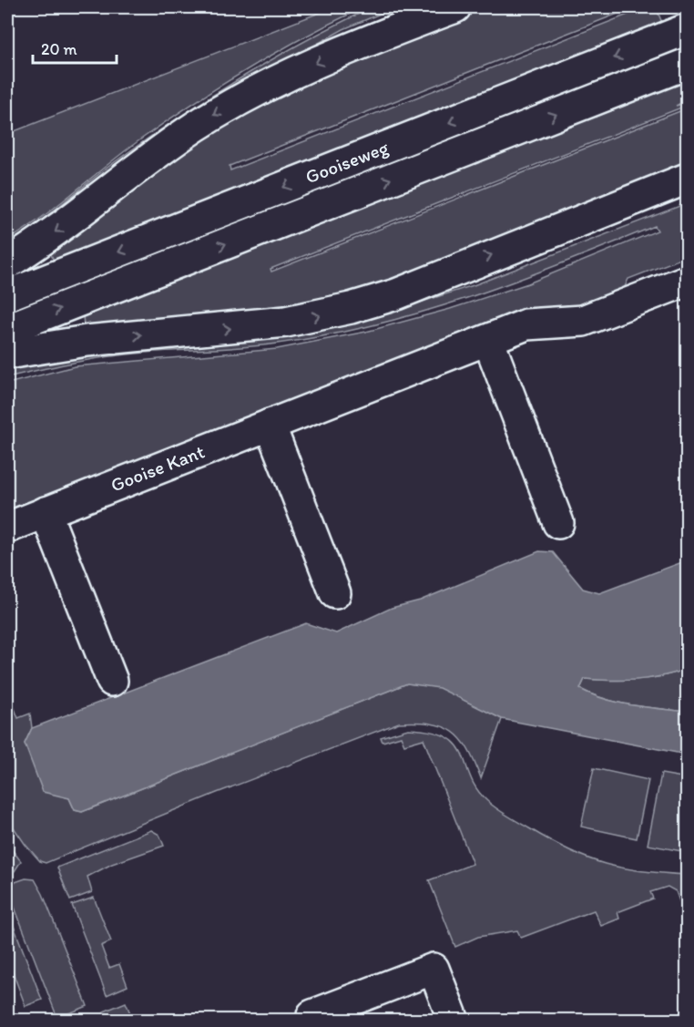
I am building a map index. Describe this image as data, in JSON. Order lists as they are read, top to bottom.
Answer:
{
  "streets": {
    "main road": ["Gooiseweg", "Gooise Kant"]
  },
  "scale_bar": "20 m"
}
